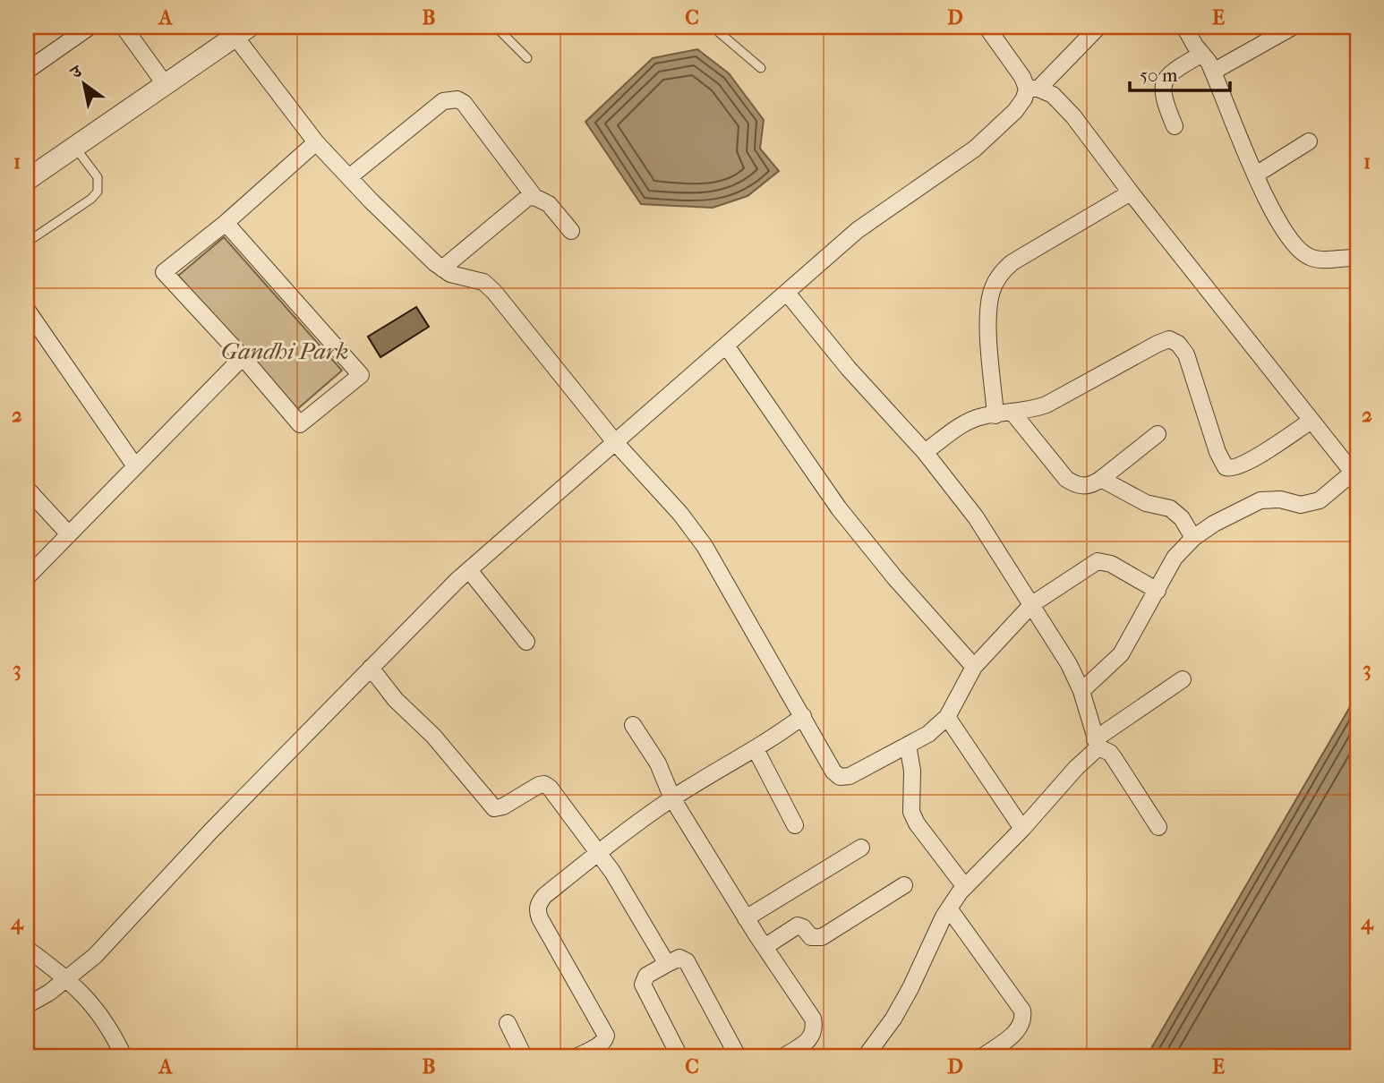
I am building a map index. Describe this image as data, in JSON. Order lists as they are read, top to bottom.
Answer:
{
  "parks": ["Gandhi Park"],
  "scale_bar": "50 m",
  "north": "top left",
  "grid": {
    "columns": [
      "A",
      "B",
      "C",
      "D",
      "E"
    ],
    "rows": [
      "1",
      "2",
      "3",
      "4"
    ]
  }
}
